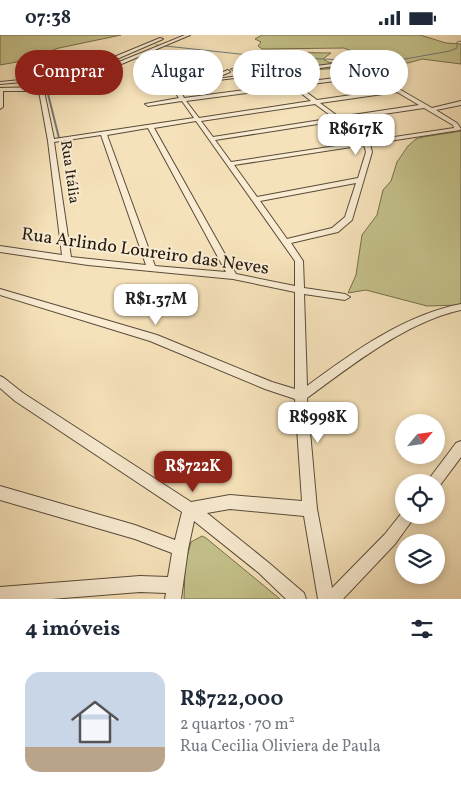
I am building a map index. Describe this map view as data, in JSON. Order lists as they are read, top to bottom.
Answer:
{
  "streets": {
    "street": ["Rua Itália", "Rua Arlindo Loureiro das Neves"]
  },
  "crossings": [
    ["Rua Itália", "Rua Arlindo Loureiro das Neves"]
  ],
  "north": "top right",
  "page": {
    "status": "07:38",
    "chip": [
      "Comprar",
      "Alugar",
      "Filtros",
      "Novo"
    ],
    "price": [
      "R$617K",
      "R$1.37M",
      "R$998K",
      "R$722K"
    ],
    "heading": "4 imóveis",
    "list": [
      {
        "name": "R$722,000",
        "note": "2 quartos · 70 m² · Rua Cecilia Oliviera de Paula"
      }
    ]
  }
}
